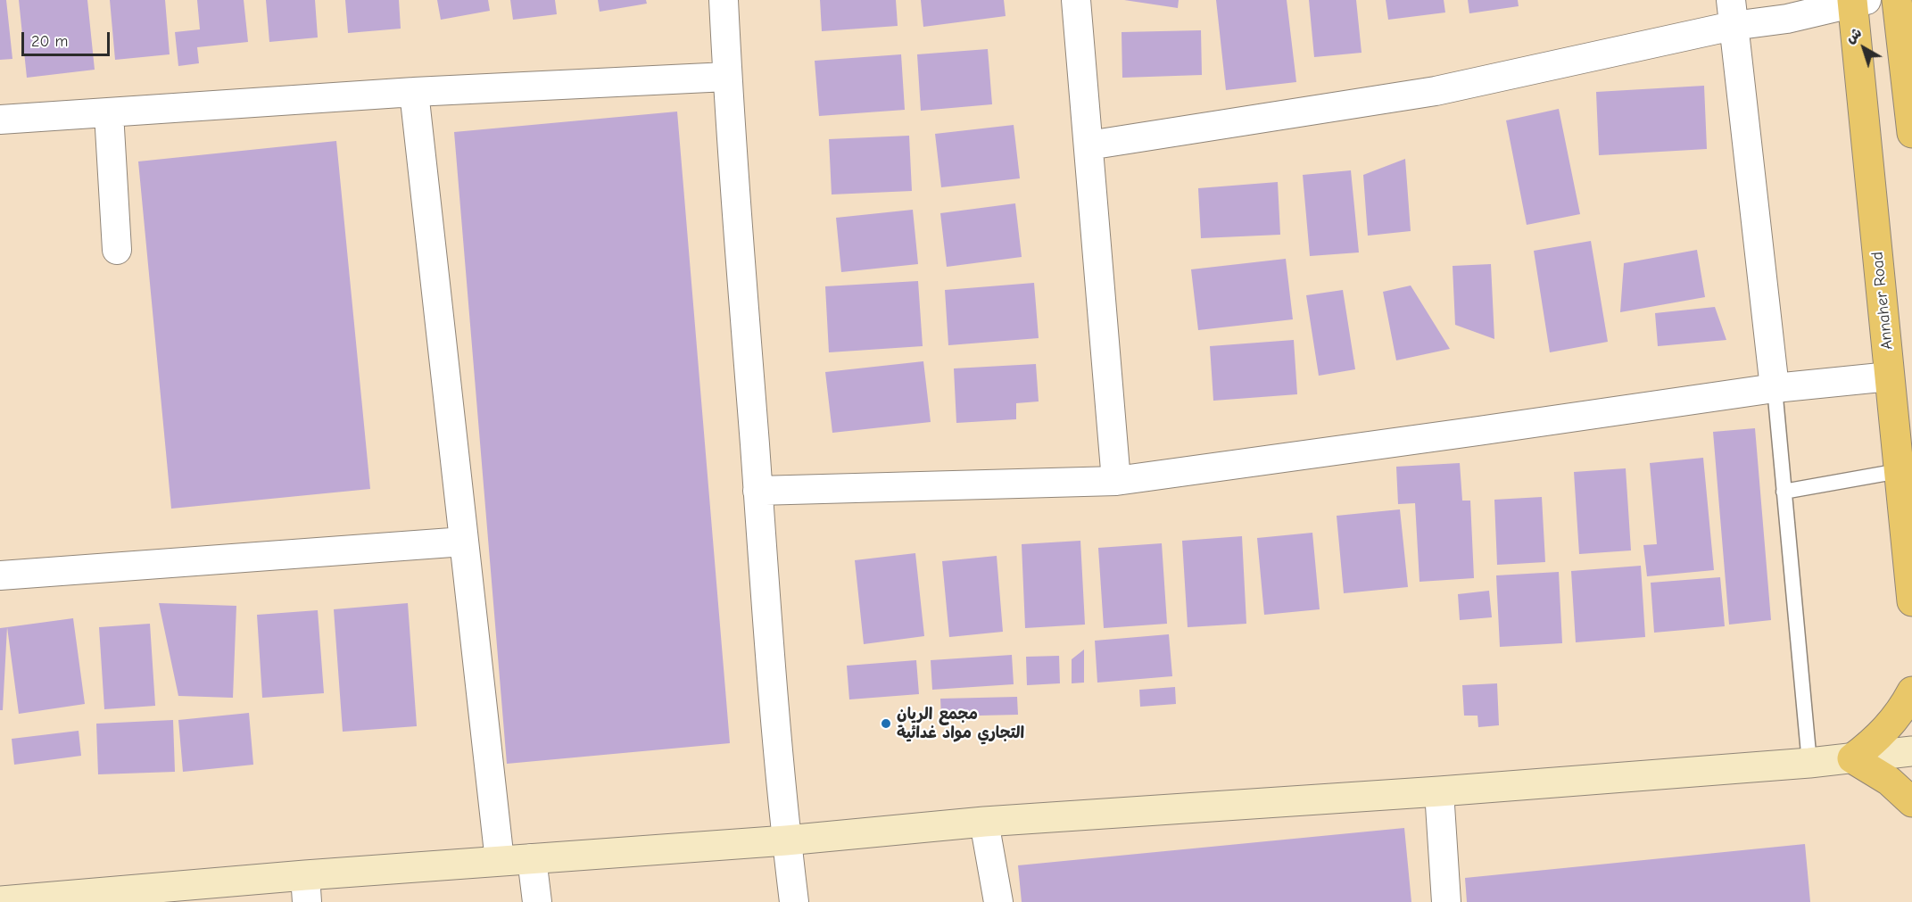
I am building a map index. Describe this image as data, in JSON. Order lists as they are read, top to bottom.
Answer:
{
  "streets": {
    "main road": ["Annaher Road"]
  },
  "places": ["مجمع الريان التجاري مواد غدائية"],
  "scale_bar": "20 m",
  "north": "top left"
}
